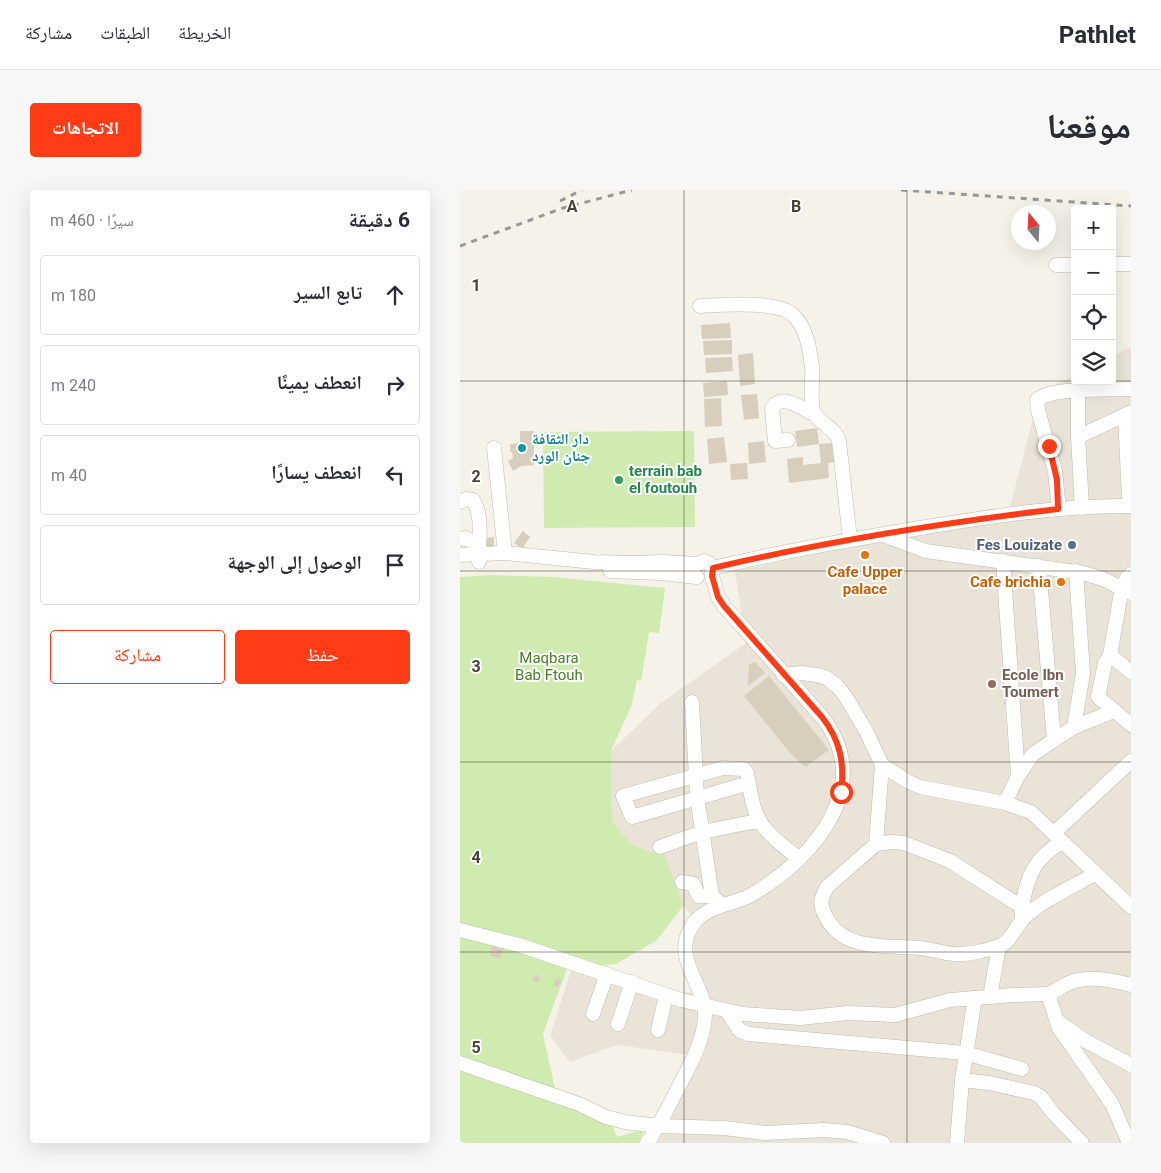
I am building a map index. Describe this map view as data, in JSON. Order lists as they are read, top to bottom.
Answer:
{
  "parks": ["Maqbara Bab Ftouh"],
  "places": [
    "دار الثقافة جنان الورد",
    "terrain bab el foutouh",
    "Fes Louizate",
    "Cafe Upper palace",
    "Cafe brichia",
    "Ecole Ibn Toumert"
  ],
  "north": "top",
  "page": {
    "header": "Pathlet",
    "nav": ["الخريطة", "الطبقات", "مشاركة"],
    "title": "موقعنا",
    "buttons": [
      "الاتجاهات",
      ["حفظ", "مشاركة"]
    ],
    "heading": ["6 دقيقة", "سيرًا · 460 m"],
    "map_buttons": ["+", "−"],
    "list": [
      ["تابع السير", "180 m"],
      ["انعطف يمينًا", "240 m"],
      ["انعطف يسارًا", "40 m"],
      "الوصول إلى الوجهة"
    ]
  },
  "grid": {
    "columns": ["A", "B"],
    "rows": [
      "1",
      "2",
      "3",
      "4",
      "5"
    ]
  }
}
